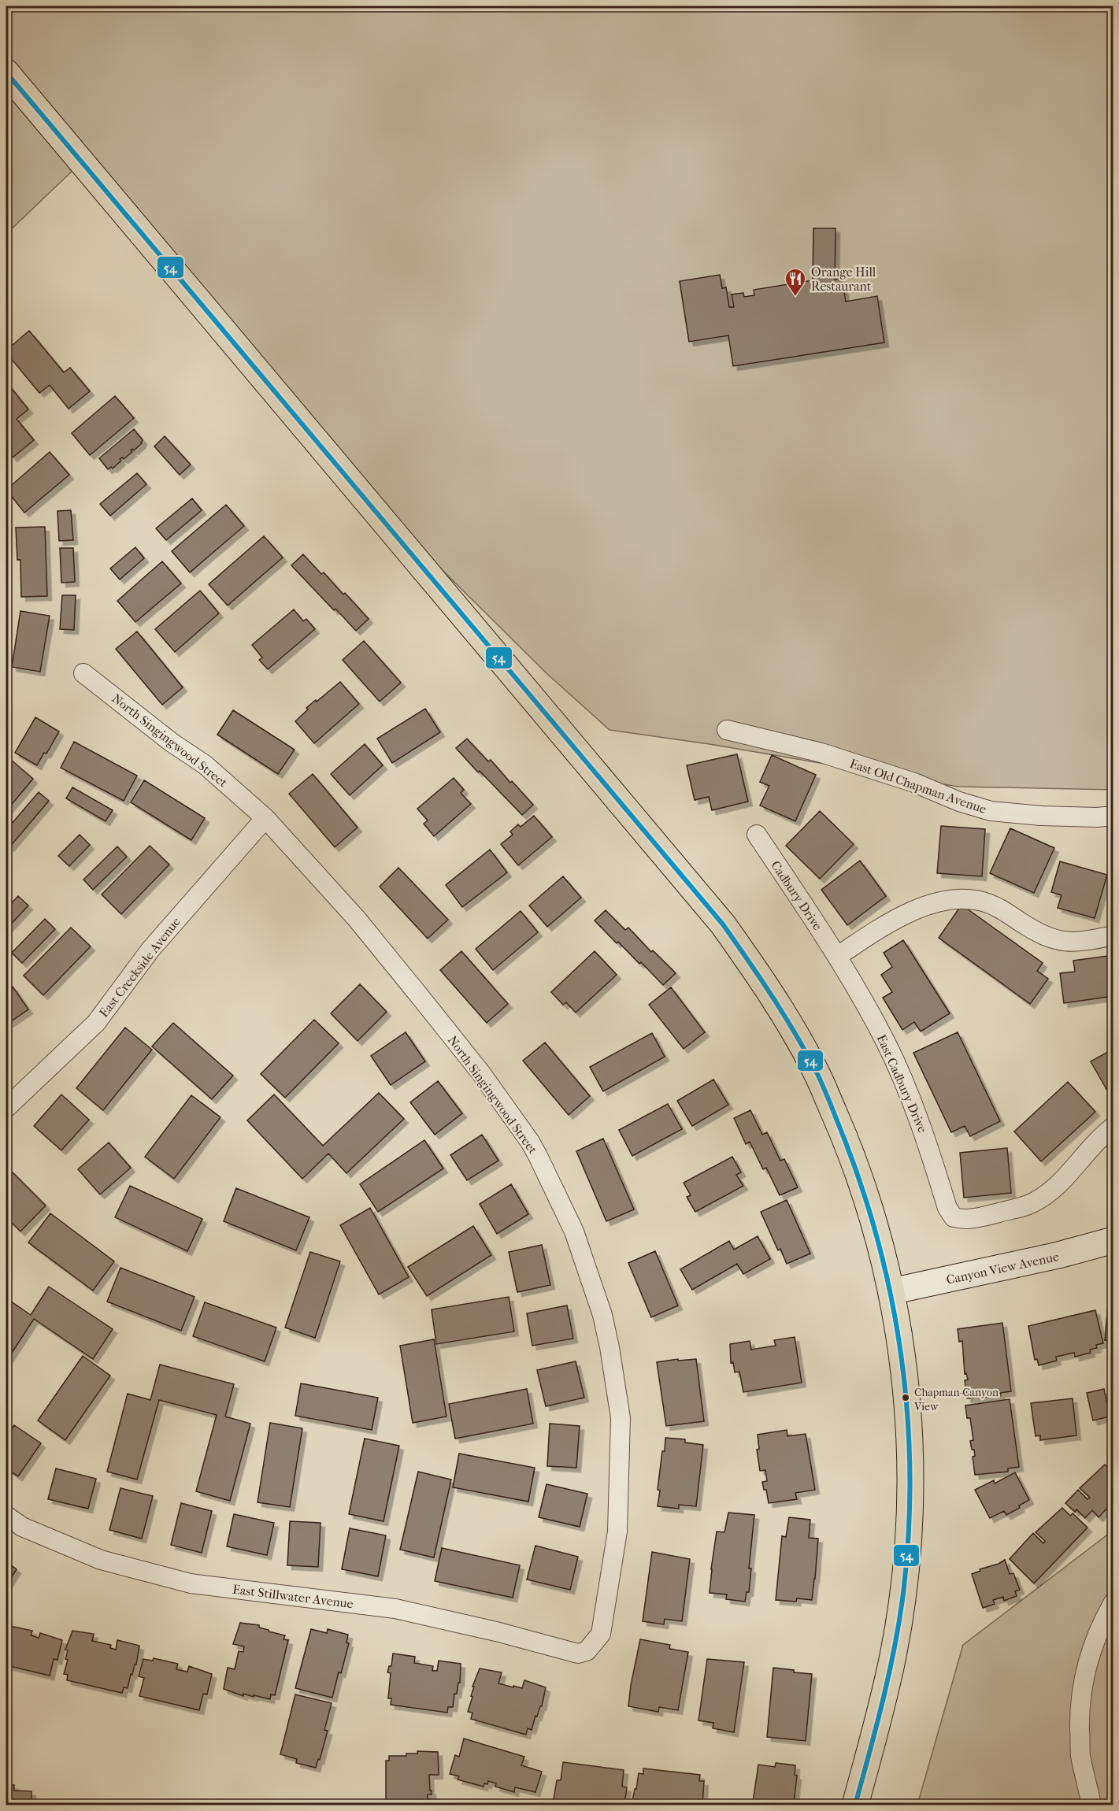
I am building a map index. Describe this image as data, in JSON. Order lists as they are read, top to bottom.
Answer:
{
  "streets": {
    "street": [
      "North Singingwood Street",
      "East Old Chapman Avenue",
      "Cadbury Drive",
      "East Creekside Avenue",
      "East Cadbury Drive",
      "Canyon View Avenue",
      "East Stillwater Avenue"
    ]
  },
  "crossings": [
    ["North Singingwood Street", "East Creekside Avenue"],
    ["North Singingwood Street", "East Stillwater Avenue"],
    ["Cadbury Drive", "East Cadbury Drive"]
  ],
  "places": {
    "restaurant": ["Orange Hill Restaurant"],
    "other": ["Chapman-Canyon View"]
  },
  "lines": ["transit line 54"]
}
